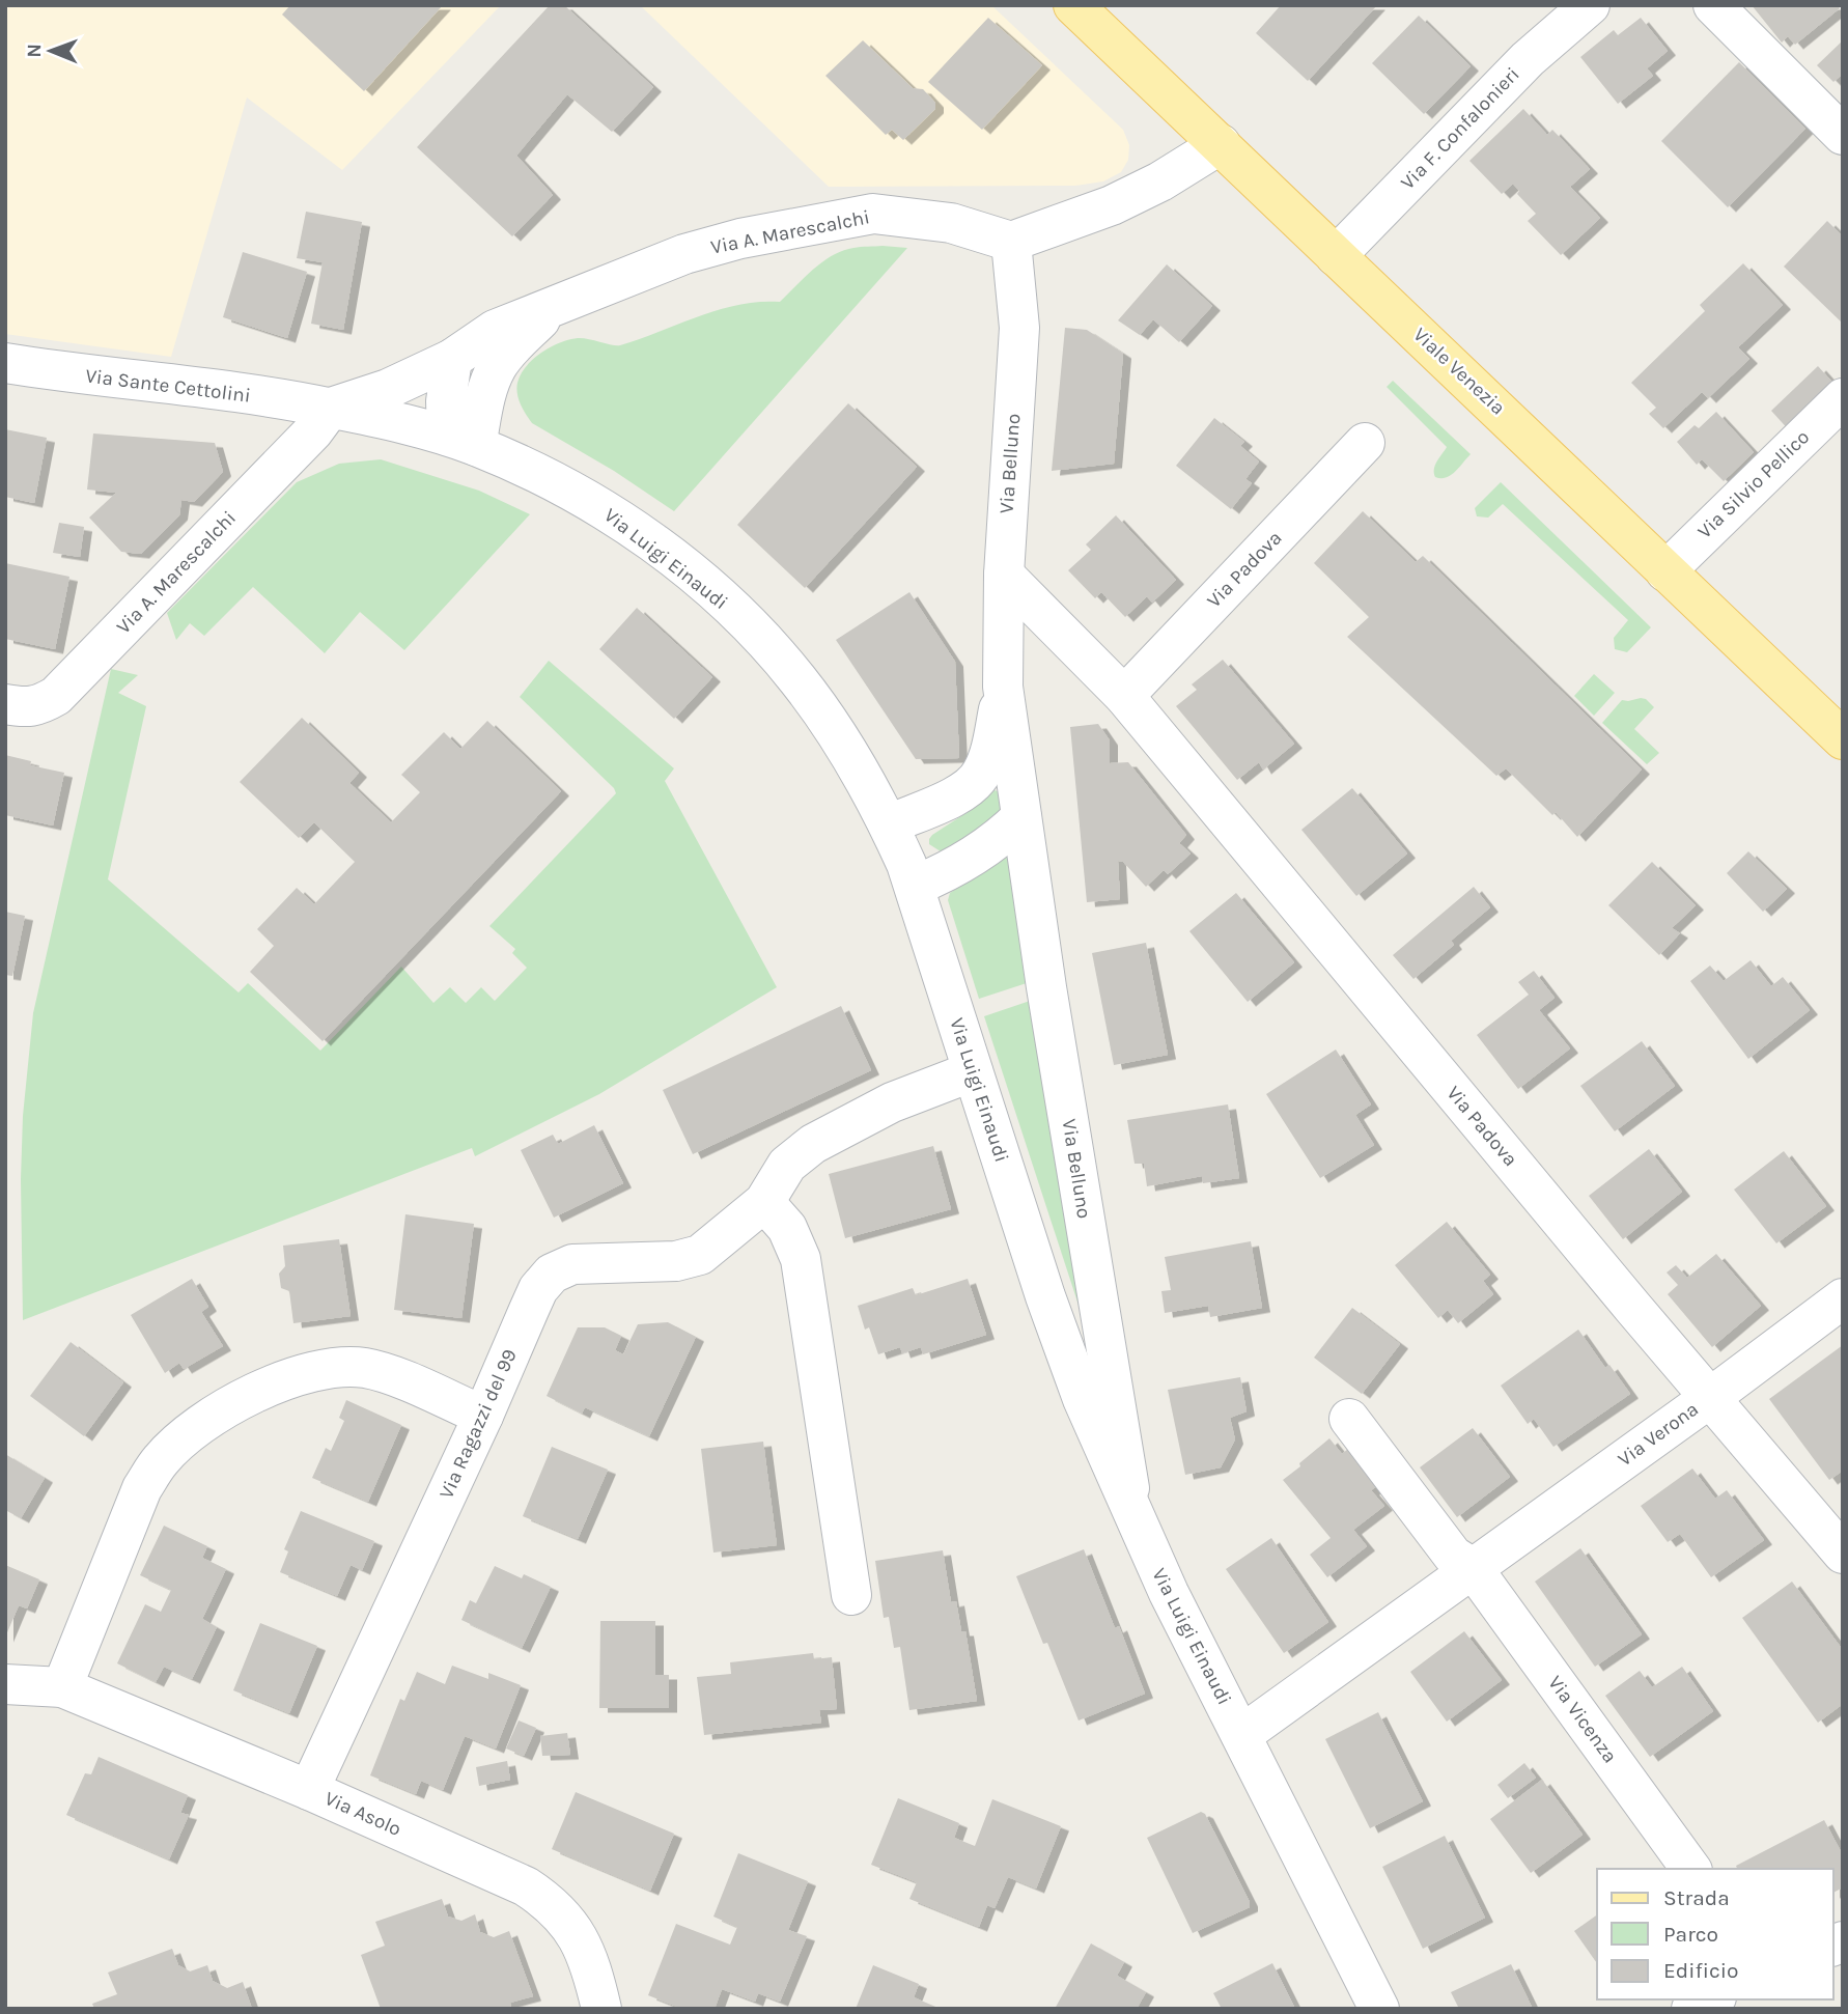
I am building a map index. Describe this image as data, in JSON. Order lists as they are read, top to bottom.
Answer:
{
  "streets": {
    "main road": ["Viale Venezia"],
    "street": [
      "Via F. Confalonieri",
      "Via A. Marescalchi",
      "Via Sante Cettolini",
      "Via Belluno",
      "Via Silvio Pellico",
      "Via Luigi Einaudi",
      "Via Padova",
      "Via Ragazzi del 99",
      "Via Verona",
      "Via Vicenza",
      "Via Asolo"
    ]
  },
  "crossings": [
    ["Via F. Confalonieri", "Viale Venezia"],
    ["Via A. Marescalchi", "Via Sante Cettolini"],
    ["Via A. Marescalchi", "Via Belluno"],
    ["Via A. Marescalchi", "Via Luigi Einaudi"],
    ["Viale Venezia", "Via Silvio Pellico"],
    ["Via Sante Cettolini", "Via Luigi Einaudi"],
    ["Via Belluno", "Via Luigi Einaudi"],
    ["Via Belluno", "Via Padova"],
    ["Via Luigi Einaudi", "Via Ragazzi del 99"],
    ["Via Luigi Einaudi", "Via Verona"],
    ["Via Padova", "Via Verona"],
    ["Via Ragazzi del 99", "Via Asolo"],
    ["Via Verona", "Via Vicenza"]
  ],
  "legend": ["Strada", "Parco", "Edificio"],
  "north": "left"
}
